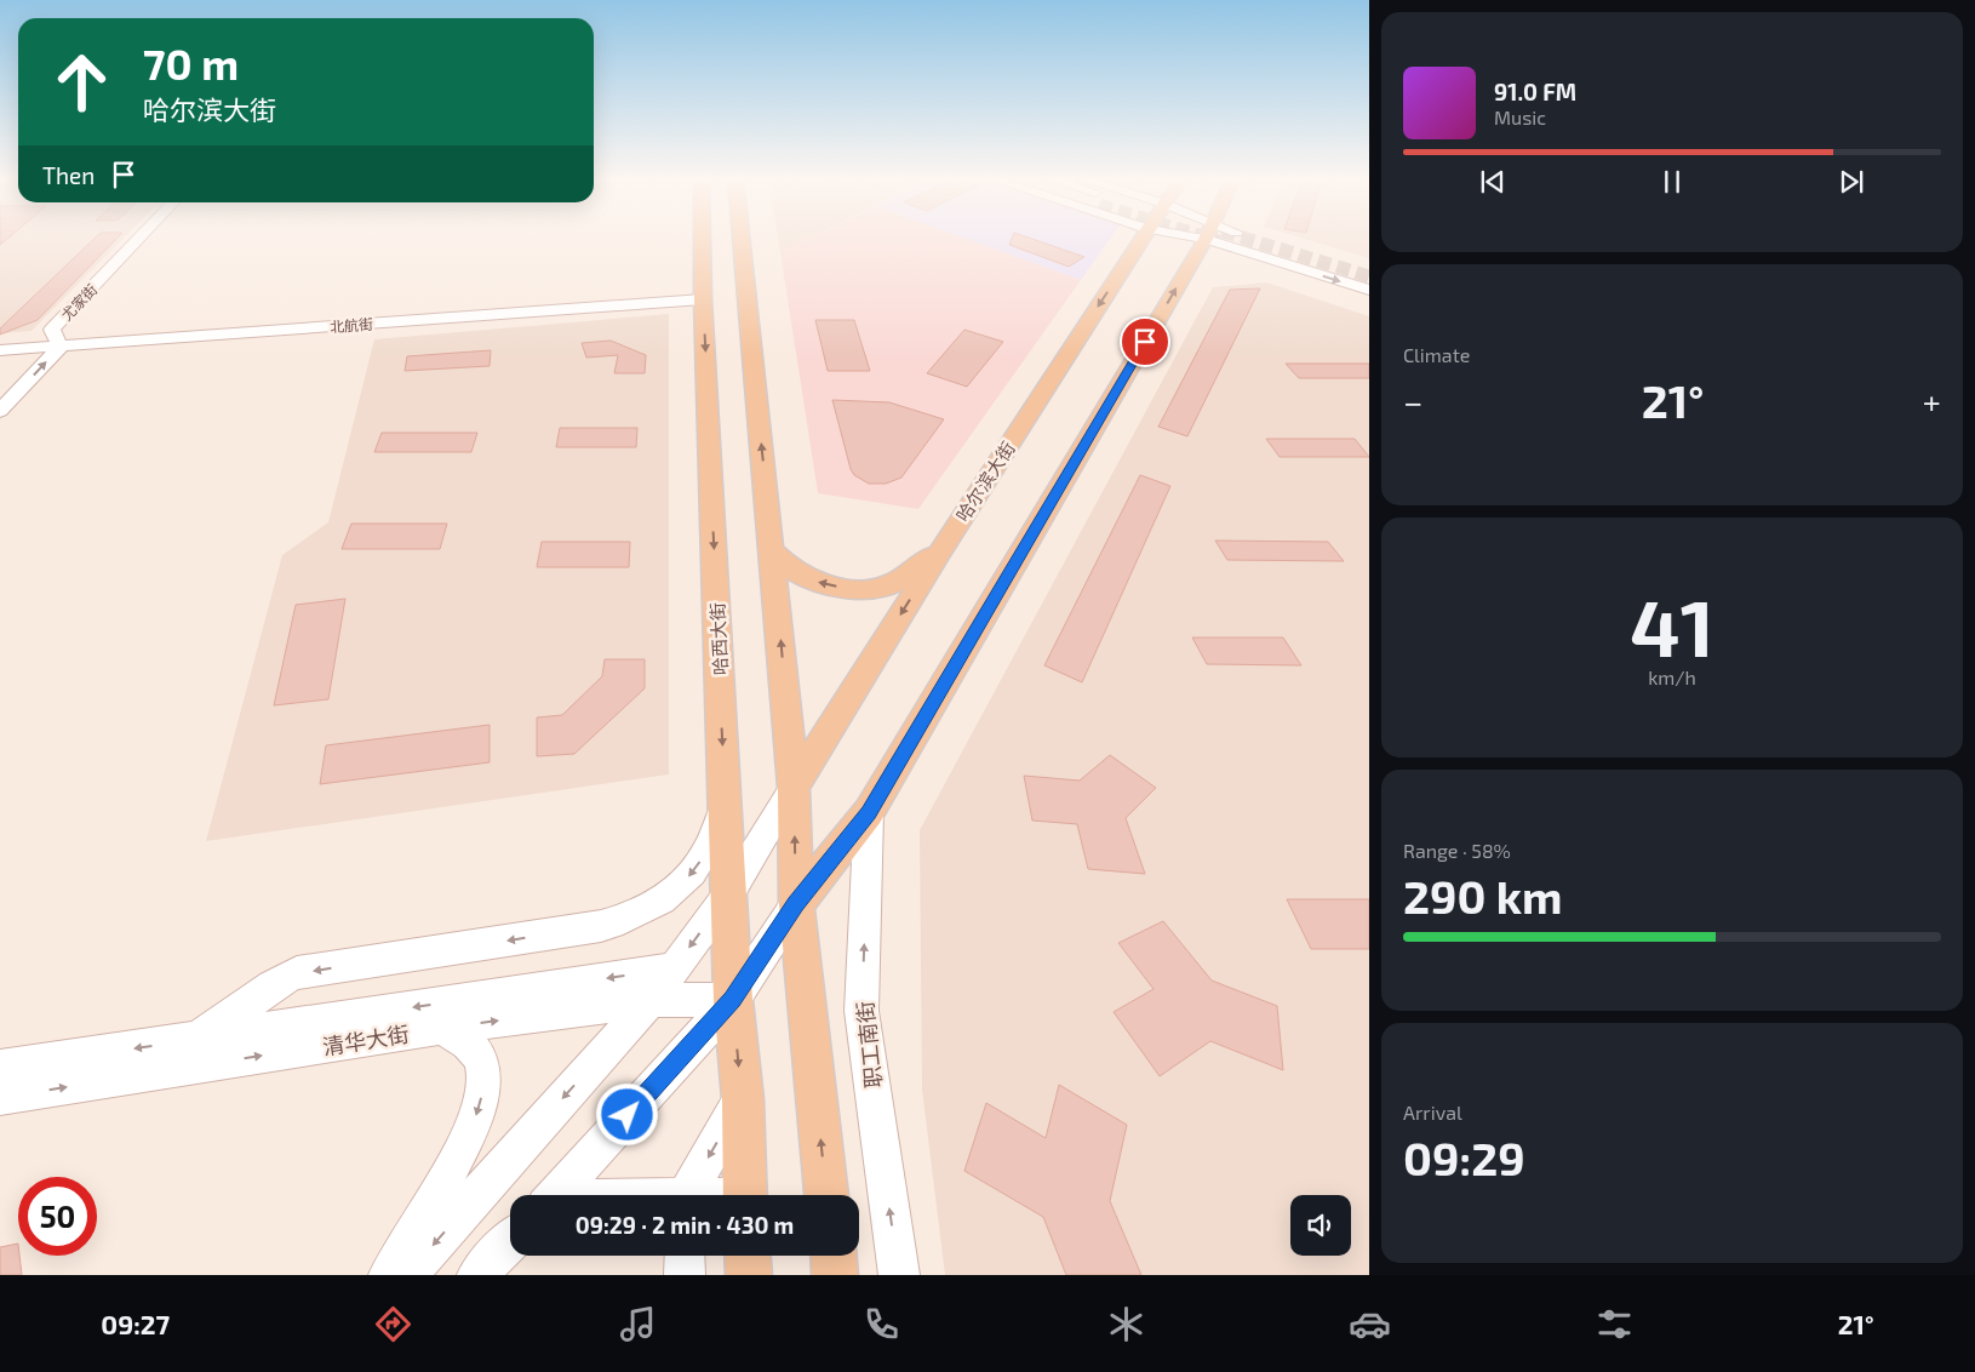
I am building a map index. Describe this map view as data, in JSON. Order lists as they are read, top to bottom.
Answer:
{
  "streets": {
    "main road": [
      "尤家街",
      "北航街",
      "哈尔滨大街",
      "哈西大街",
      "清华大街",
      "职工南街"
    ]
  },
  "crossings": [
    ["尤家街", "北航街"],
    ["北航街", "哈西大街"],
    ["哈西大街", "清华大街"]
  ],
  "page": {
    "turn": ["70 m", "哈尔滨大街"],
    "song": ["91.0 FM", "Music"],
    "then": "Then",
    "tile": [
      "Climate",
      ["41", "km/h"],
      ["Range · 58%", "290 km"],
      ["Arrival", "09:29"]
    ],
    "heat": ["−", "21°", "+"],
    "limit": "50",
    "trip": "09:29 · 2 min · 430 m",
    "tabs": ["09:27", "21°"]
  }
}
